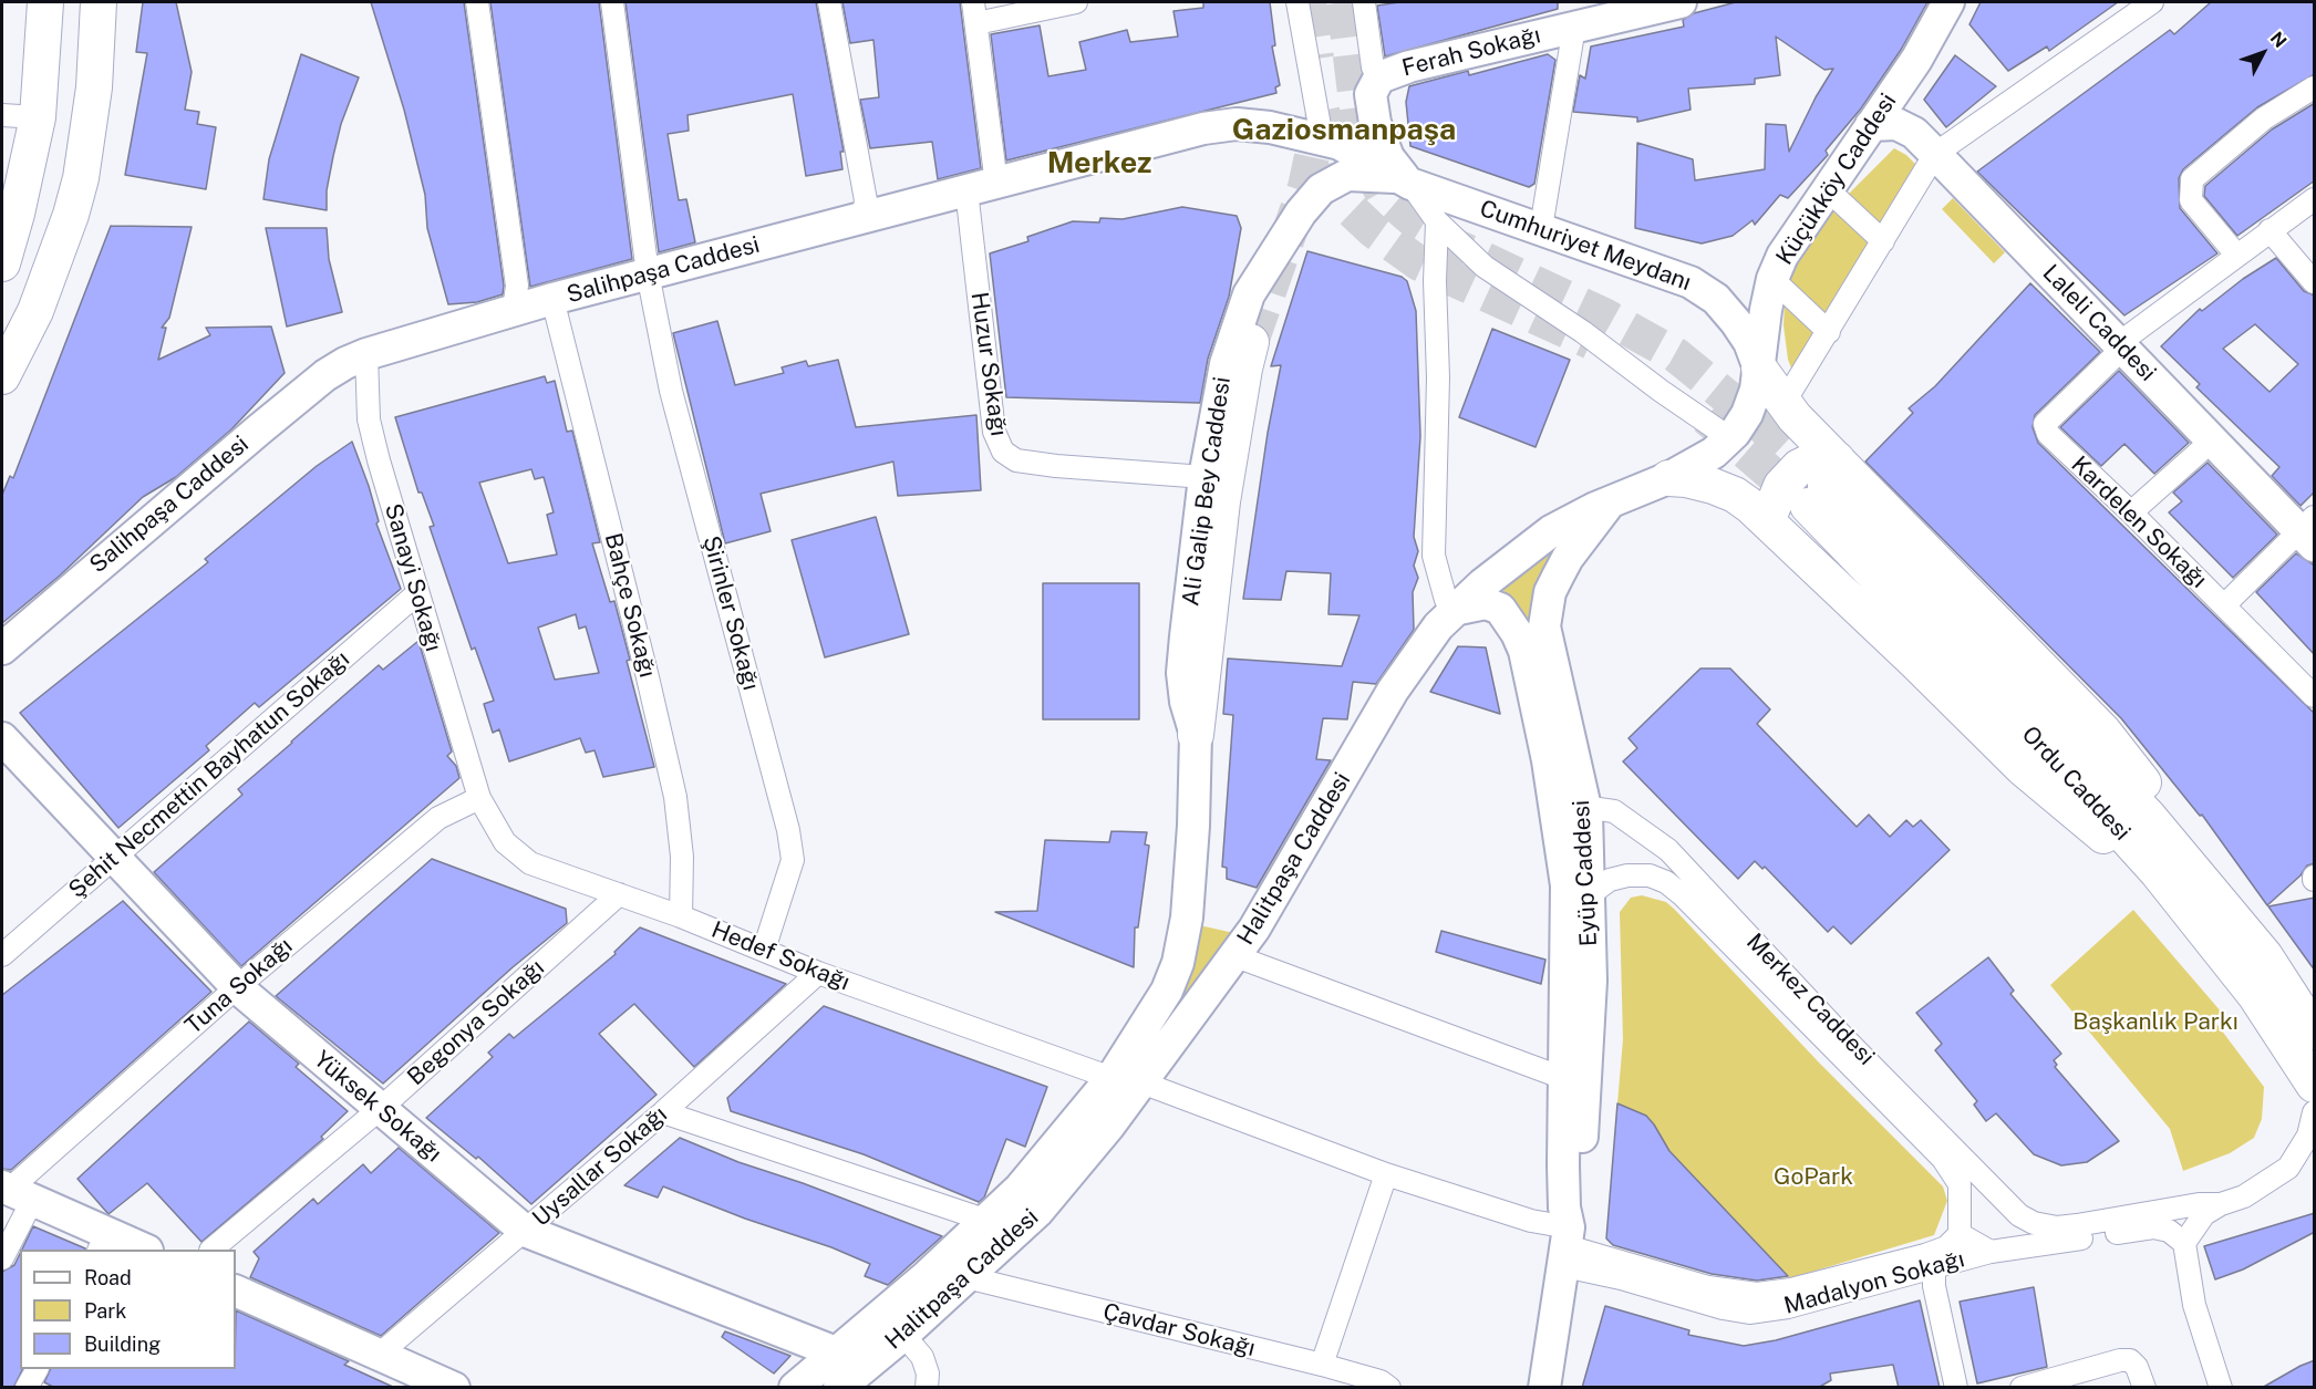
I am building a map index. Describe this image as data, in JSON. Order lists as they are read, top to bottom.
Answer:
{
  "streets": {
    "main road": [
      "Ferah Sokağı",
      "Küçükköy Caddesi",
      "Cumhuriyet Meydanı",
      "Salihpaşa Caddesi",
      "Laleli Caddesi",
      "Ali Galip Bey Caddesi",
      "Ordu Caddesi",
      "Halitpaşa Caddesi",
      "Eyüp Caddesi",
      "Yüksek Sokağı"
    ],
    "street": [
      "Huzur Sokağı",
      "Kardelen Sokağı",
      "Sanayi Sokağı",
      "Bahçe Sokağı",
      "Şirinler Sokağı",
      "Şehit Necmettin Bayhatun Sokağı",
      "Hedef Sokağı",
      "Tuna Sokağı",
      "Merkez Caddesi",
      "Begonya Sokağı",
      "Uysallar Sokağı",
      "Madalyon Sokağı",
      "Çavdar Sokağı"
    ]
  },
  "crossings": [
    ["Ferah Sokağı", "Cumhuriyet Meydanı"],
    ["Ferah Sokağı", "Salihpaşa Caddesi"],
    ["Ferah Sokağı", "Ali Galip Bey Caddesi"],
    ["Küçükköy Caddesi", "Cumhuriyet Meydanı"],
    ["Küçükköy Caddesi", "Laleli Caddesi"],
    ["Küçükköy Caddesi", "Ordu Caddesi"],
    ["Küçükköy Caddesi", "Halitpaşa Caddesi"],
    ["Cumhuriyet Meydanı", "Salihpaşa Caddesi"],
    ["Cumhuriyet Meydanı", "Ali Galip Bey Caddesi"],
    ["Cumhuriyet Meydanı", "Ordu Caddesi"],
    ["Cumhuriyet Meydanı", "Halitpaşa Caddesi"],
    ["Salihpaşa Caddesi", "Huzur Sokağı"],
    ["Salihpaşa Caddesi", "Ali Galip Bey Caddesi"],
    ["Salihpaşa Caddesi", "Sanayi Sokağı"],
    ["Salihpaşa Caddesi", "Bahçe Sokağı"],
    ["Salihpaşa Caddesi", "Şirinler Sokağı"],
    ["Laleli Caddesi", "Kardelen Sokağı"],
    ["Huzur Sokağı", "Ali Galip Bey Caddesi"],
    ["Ali Galip Bey Caddesi", "Halitpaşa Caddesi"],
    ["Sanayi Sokağı", "Şehit Necmettin Bayhatun Sokağı"],
    ["Sanayi Sokağı", "Hedef Sokağı"],
    ["Sanayi Sokağı", "Tuna Sokağı"],
    ["Bahçe Sokağı", "Hedef Sokağı"],
    ["Şirinler Sokağı", "Hedef Sokağı"],
    ["Şehit Necmettin Bayhatun Sokağı", "Yüksek Sokağı"],
    ["Ordu Caddesi", "Halitpaşa Caddesi"],
    ["Halitpaşa Caddesi", "Eyüp Caddesi"],
    ["Halitpaşa Caddesi", "Hedef Sokağı"],
    ["Halitpaşa Caddesi", "Yüksek Sokağı"],
    ["Halitpaşa Caddesi", "Madalyon Sokağı"],
    ["Halitpaşa Caddesi", "Çavdar Sokağı"],
    ["Eyüp Caddesi", "Merkez Caddesi"],
    ["Eyüp Caddesi", "Madalyon Sokağı"],
    ["Hedef Sokağı", "Tuna Sokağı"],
    ["Hedef Sokağı", "Begonya Sokağı"],
    ["Hedef Sokağı", "Uysallar Sokağı"],
    ["Tuna Sokağı", "Yüksek Sokağı"],
    ["Merkez Caddesi", "Madalyon Sokağı"],
    ["Begonya Sokağı", "Yüksek Sokağı"],
    ["Yüksek Sokağı", "Uysallar Sokağı"]
  ],
  "districts": ["Gaziosmanpaşa", "Merkez"],
  "parks": ["Başkanlık Parkı", "GoPark"],
  "legend": ["Road", "Park", "Building"],
  "north": "top right"
}
